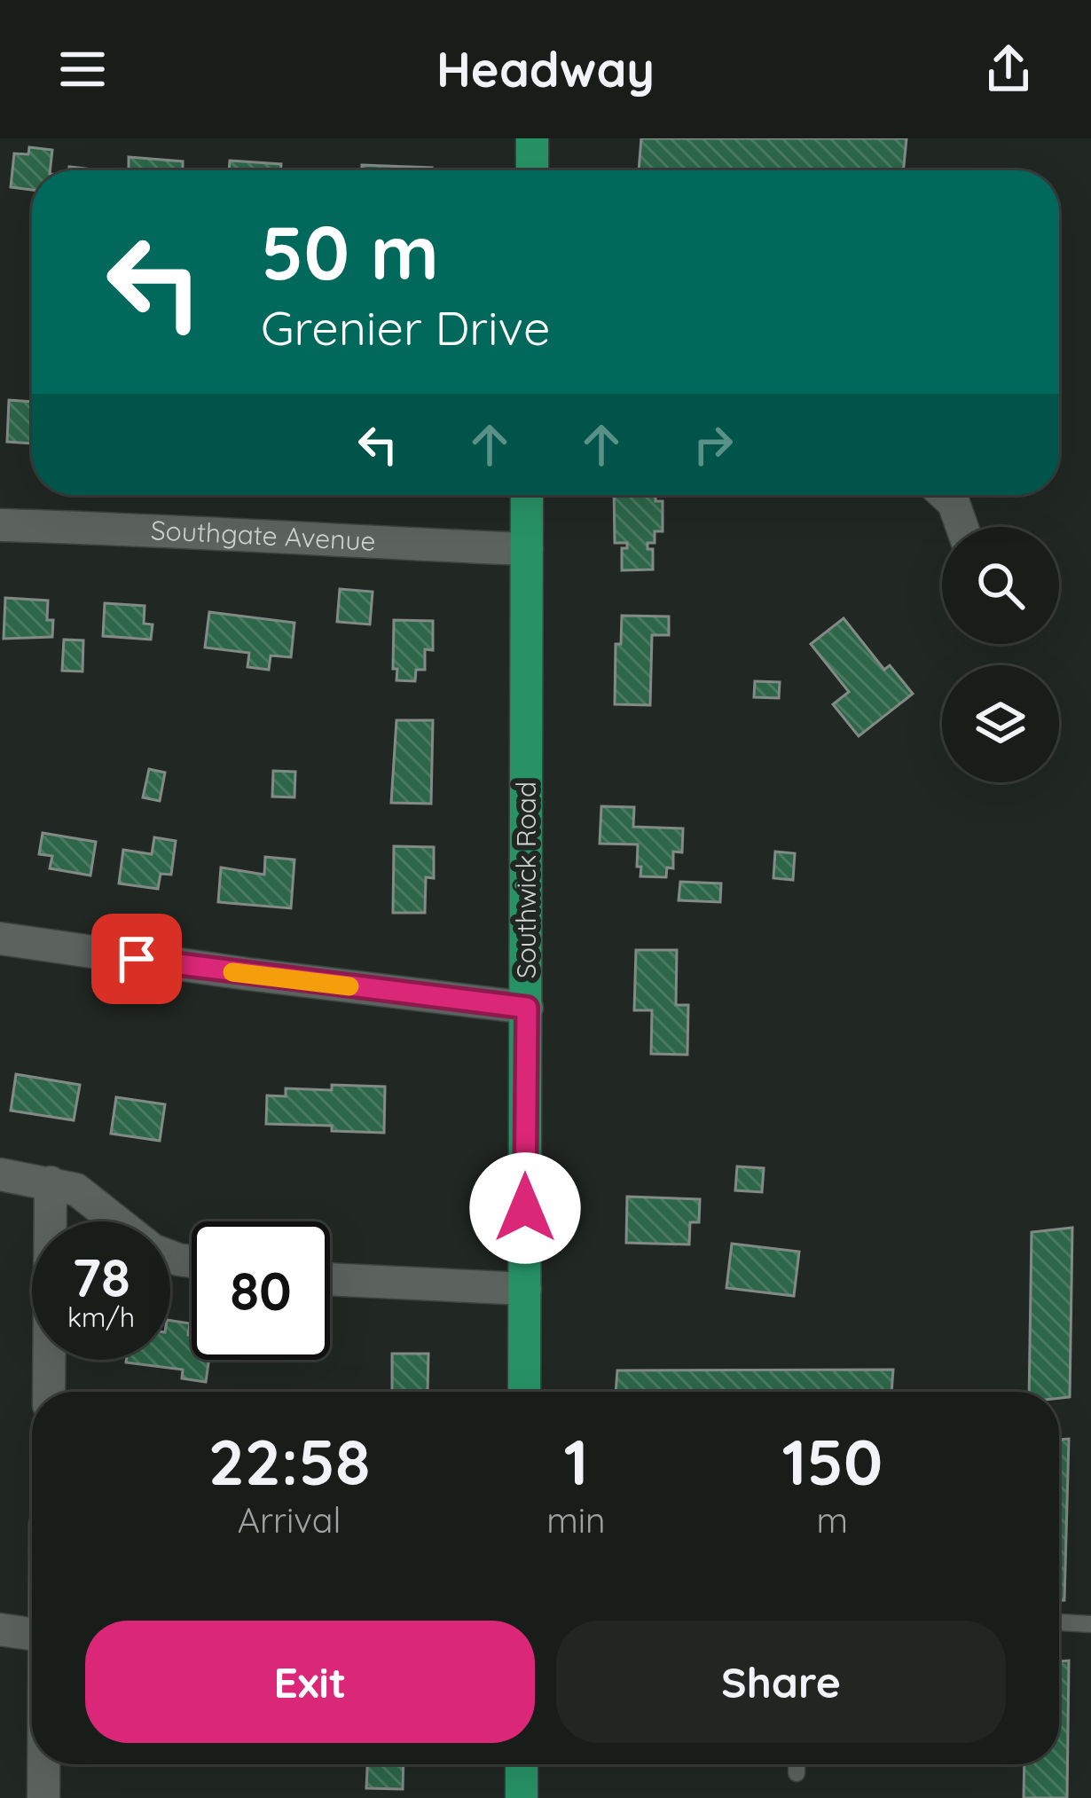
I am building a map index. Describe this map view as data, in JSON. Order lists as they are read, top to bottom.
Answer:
{
  "streets": {
    "highway": ["Southwick Road"],
    "street": ["Southgate Avenue"]
  },
  "crossings": [
    ["Southgate Avenue", "Southwick Road"]
  ],
  "page": {
    "header": "Headway",
    "turn": ["50 m", "Grenier Drive"],
    "speed": "78 km/h",
    "limit": "80",
    "eta": [
      "22:58",
      "Arrival",
      "1",
      "min",
      "150",
      "m"
    ],
    "buttons": ["Exit", "Share"]
  }
}
